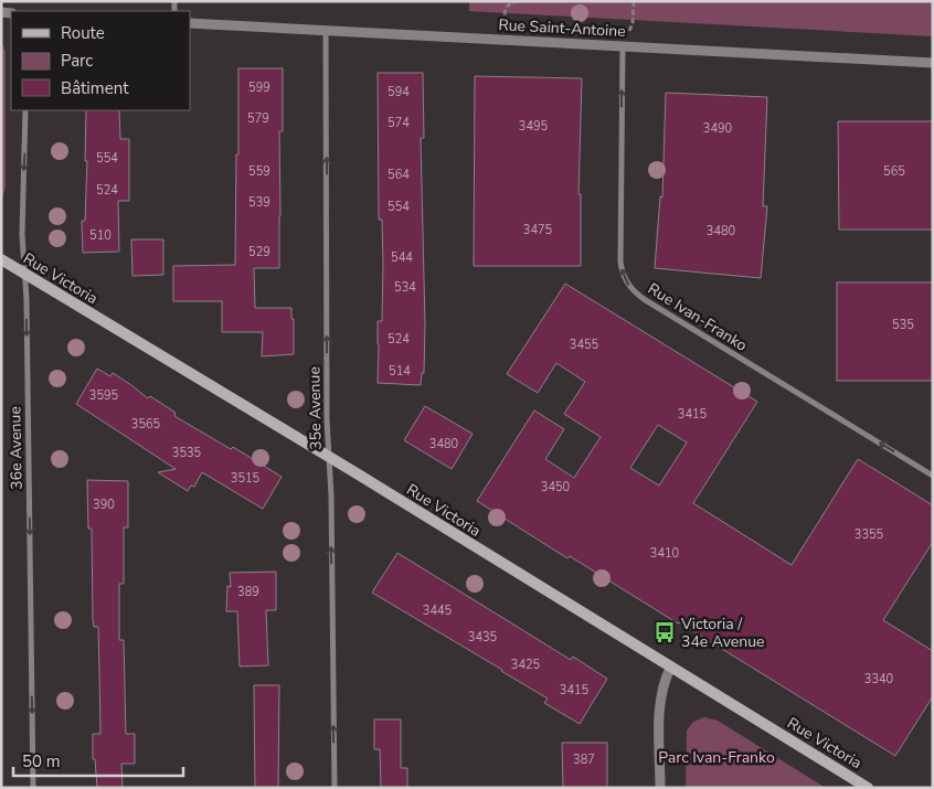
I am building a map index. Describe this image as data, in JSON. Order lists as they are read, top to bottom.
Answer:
{
  "streets": {
    "main road": ["Rue Victoria"],
    "street": [
      "Rue Saint-Antoine",
      "Rue Ivan-Franko",
      "35e Avenue",
      "36e Avenue"
    ]
  },
  "crossings": [
    ["Rue Saint-Antoine", "Rue Ivan-Franko"],
    ["Rue Saint-Antoine", "35e Avenue"],
    ["Rue Victoria", "35e Avenue"],
    ["Rue Victoria", "36e Avenue"]
  ],
  "one_way": ["Rue Ivan-Franko", "35e Avenue", "36e Avenue"],
  "parks": ["Parc Ivan-Franko"],
  "places": {
    "bus stop": ["Victoria / 34e Avenue"]
  },
  "house_numbers": [
    "599",
    "594",
    "579",
    "574",
    "3495",
    "3490",
    "554",
    "559",
    "565",
    "564",
    "524",
    "539",
    "554",
    "3475",
    "3480",
    "510",
    "529",
    "544",
    "534",
    "535",
    "524",
    "3455",
    "514",
    "3595",
    "3415",
    "3565",
    "3480",
    "3535",
    "3515",
    "3450",
    "390",
    "3355",
    "3410",
    "389",
    "3445",
    "3435",
    "3425",
    "3340",
    "3415",
    "387"
  ],
  "legend": ["Route", "Parc", "Bâtiment"],
  "scale_bar": "50 m"
}
